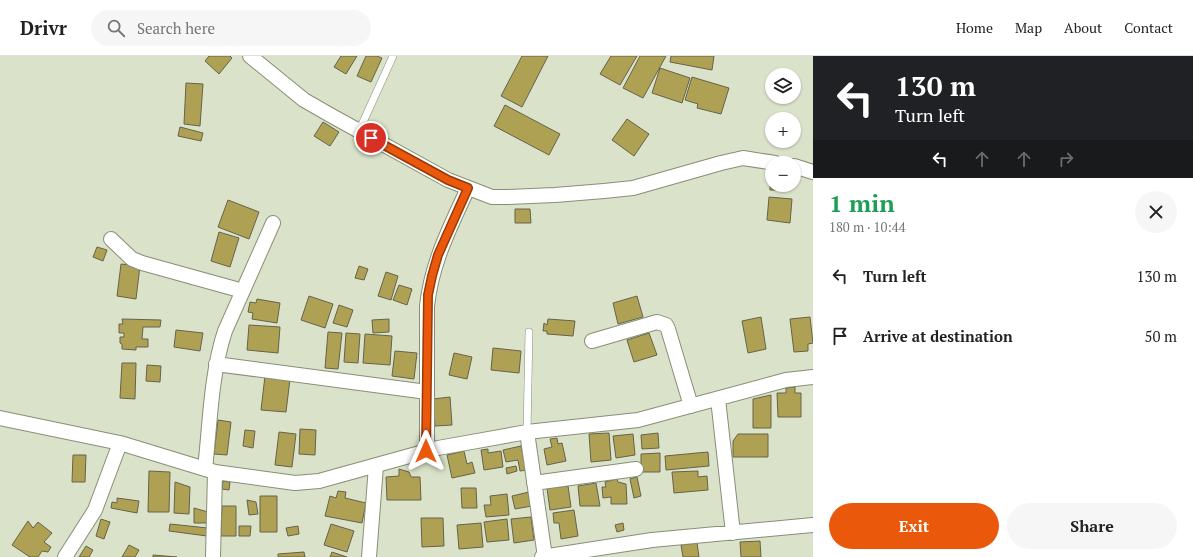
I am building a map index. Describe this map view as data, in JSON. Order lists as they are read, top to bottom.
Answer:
{
  "page": {
    "header": "Drivr",
    "search": "Search here",
    "nav": [
      "Home",
      "Map",
      "About",
      "Contact"
    ],
    "turn": ["130 m", "Turn left"],
    "map_buttons": ["+", "−"],
    "heading": ["1 min", "180 m · 10:44"],
    "list": [
      {
        "name": "Turn left",
        "value": "130 m"
      },
      {
        "name": "Arrive at destination",
        "value": "50 m"
      }
    ],
    "buttons": ["Exit", "Share"]
  }
}
